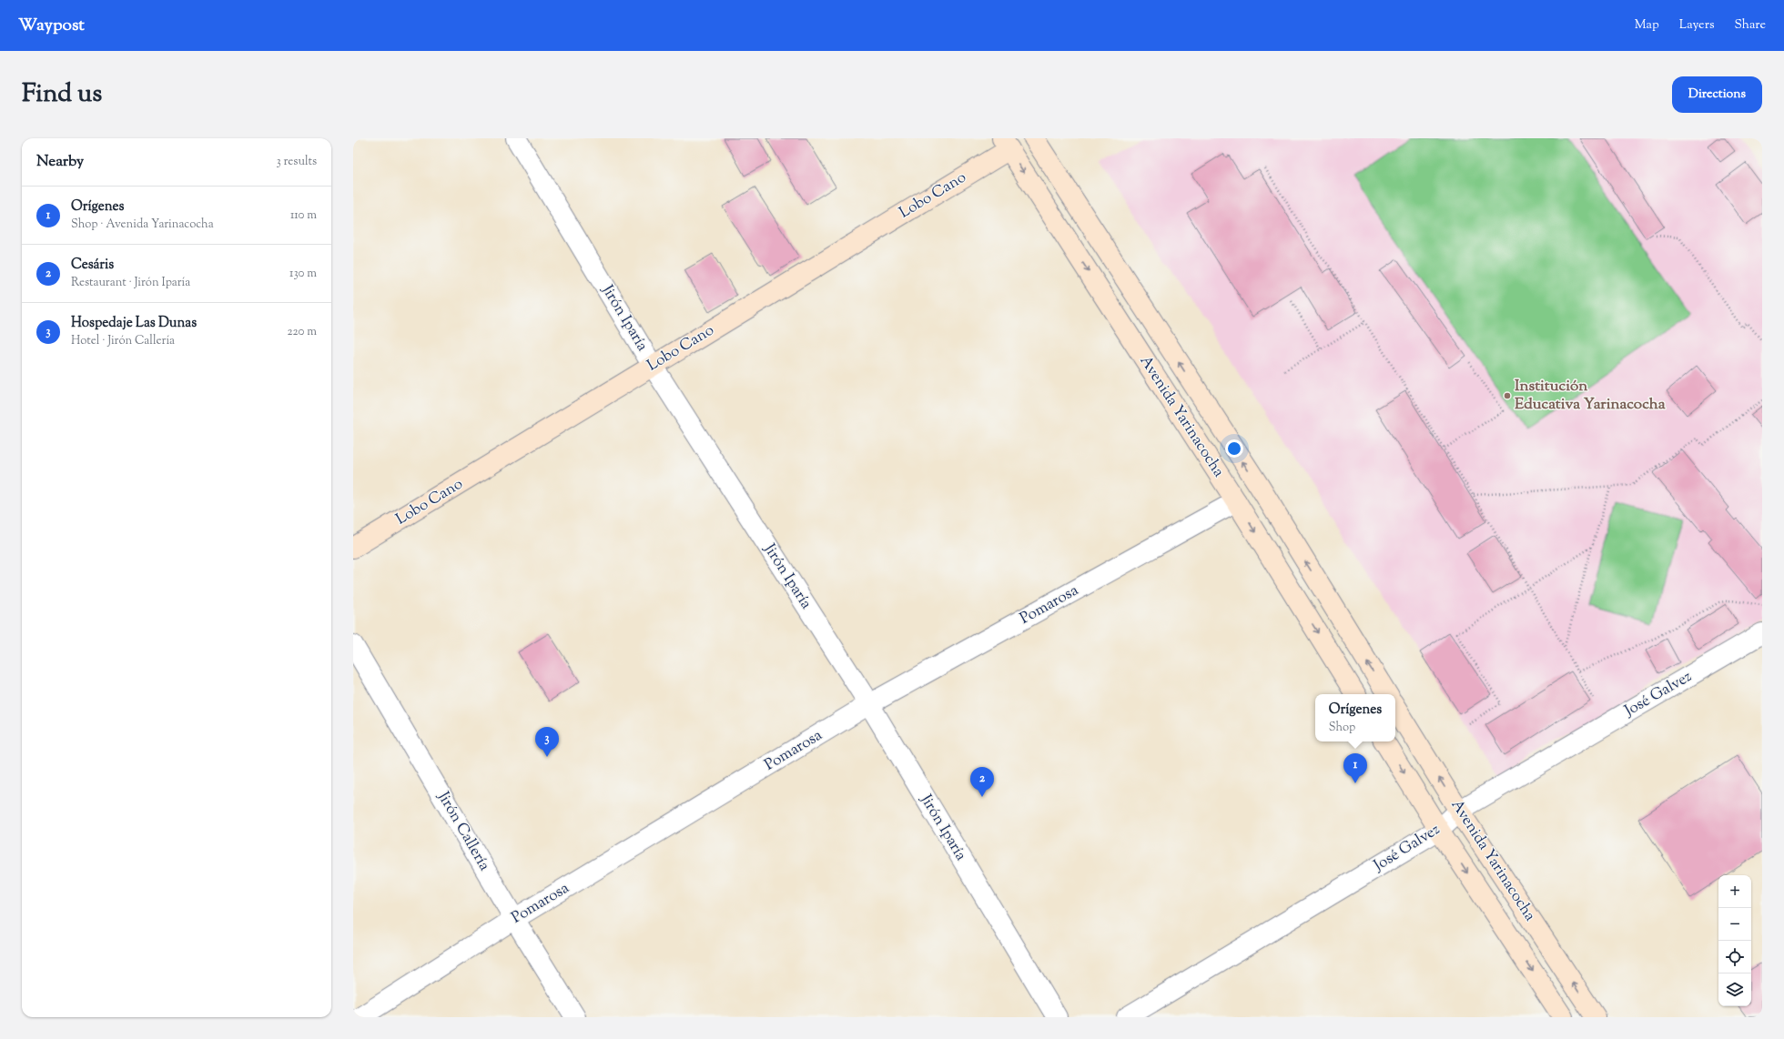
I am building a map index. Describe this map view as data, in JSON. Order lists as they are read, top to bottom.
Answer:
{
  "streets": {
    "street": [
      "Lobo Cano",
      "Jirón Iparía",
      "Avenida Yarinacocha",
      "Pomarosa",
      "José Galvez",
      "Jirón Callería"
    ]
  },
  "crossings": [
    ["Lobo Cano", "Jirón Iparía"],
    ["Lobo Cano", "Avenida Yarinacocha"],
    ["Jirón Iparía", "Pomarosa"],
    ["Avenida Yarinacocha", "Pomarosa"],
    ["Avenida Yarinacocha", "José Galvez"],
    ["Pomarosa", "Jirón Callería"]
  ],
  "places": ["Institución Educativa Yarinacocha"],
  "page": {
    "header": "Waypost",
    "nav": ["Map", "Layers", "Share"],
    "title": "Find us",
    "buttons": "Directions",
    "heading": ["Nearby", "3 results"],
    "list": [
      {
        "mark": "1",
        "name": "Orígenes",
        "note": "Shop · Avenida Yarinacocha",
        "value": "110 m"
      },
      {
        "mark": "2",
        "name": "Cesáris",
        "note": "Restaurant · Jirón Iparía",
        "value": "130 m"
      },
      {
        "mark": "3",
        "name": "Hospedaje Las Dunas",
        "note": "Hotel · Jirón Callería",
        "value": "220 m"
      }
    ],
    "popup": ["Orígenes", "Shop"],
    "pins": ["3", "1", "2"],
    "map_buttons": ["+", "−"]
  }
}
